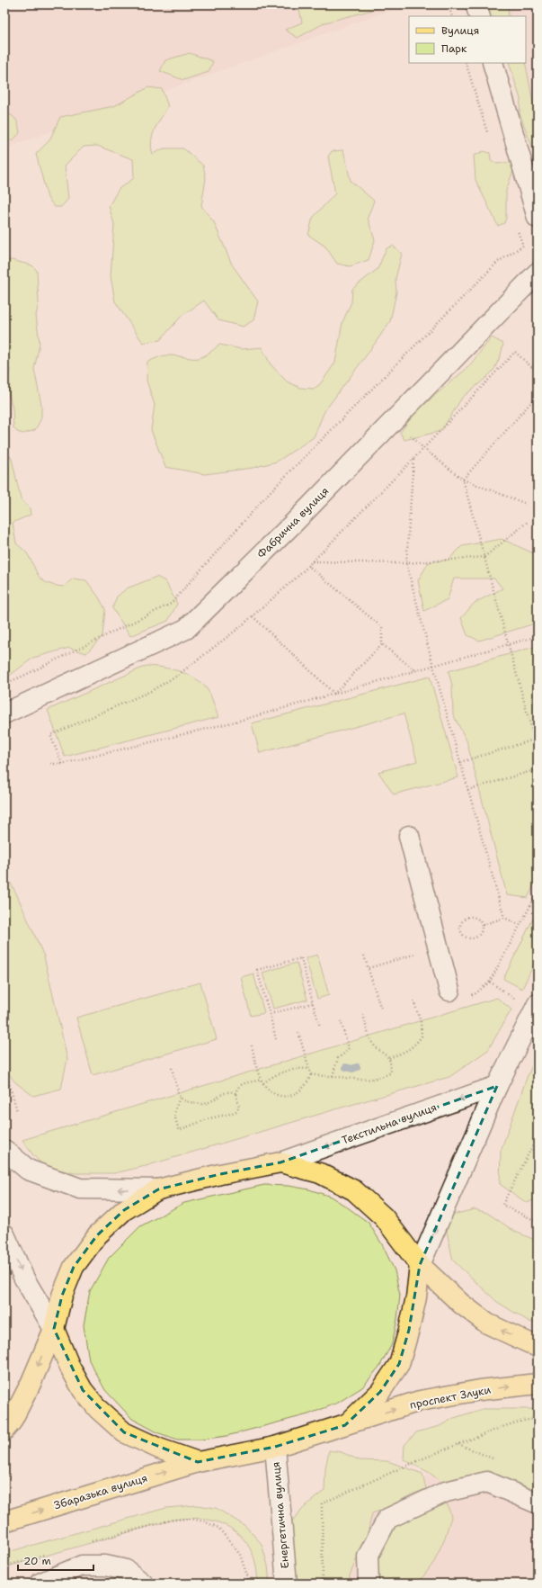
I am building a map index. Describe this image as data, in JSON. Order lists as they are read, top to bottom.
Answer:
{
  "streets": {
    "main road": ["проспект Злуки", "Збаразька вулиця"],
    "street": ["Фабрична вулиця", "Текстильна вулиця", "Енергетична вулиця"]
  },
  "crossings": [
    ["проспект Злуки", "Збаразька вулиця"],
    ["проспект Злуки", "Енергетична вулиця"],
    ["Збаразька вулиця", "Енергетична вулиця"]
  ],
  "one_way": ["Текстильна вулиця", "проспект Злуки", "Збаразька вулиця"],
  "legend": ["Вулиця", "Парк"],
  "scale_bar": "20 m"
}
